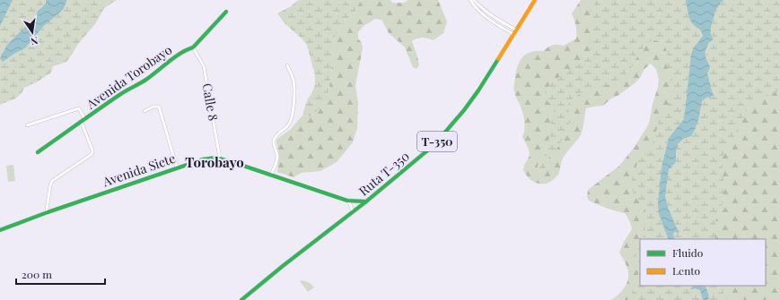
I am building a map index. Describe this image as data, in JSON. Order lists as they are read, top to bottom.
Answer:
{
  "streets": {
    "street": [
      "Avenida Torobayo",
      "Calle 8",
      "T-350",
      "Avenida Siete",
      "Ruta T-350"
    ]
  },
  "crossings": [
    ["Avenida Torobayo", "Calle 8"],
    ["Calle 8", "Avenida Siete"],
    ["Avenida Siete", "Ruta T-350"]
  ],
  "districts": ["Torobayo"],
  "legend": ["Fluido", "Lento"],
  "scale_bar": "200 m",
  "north": "bottom"
}
